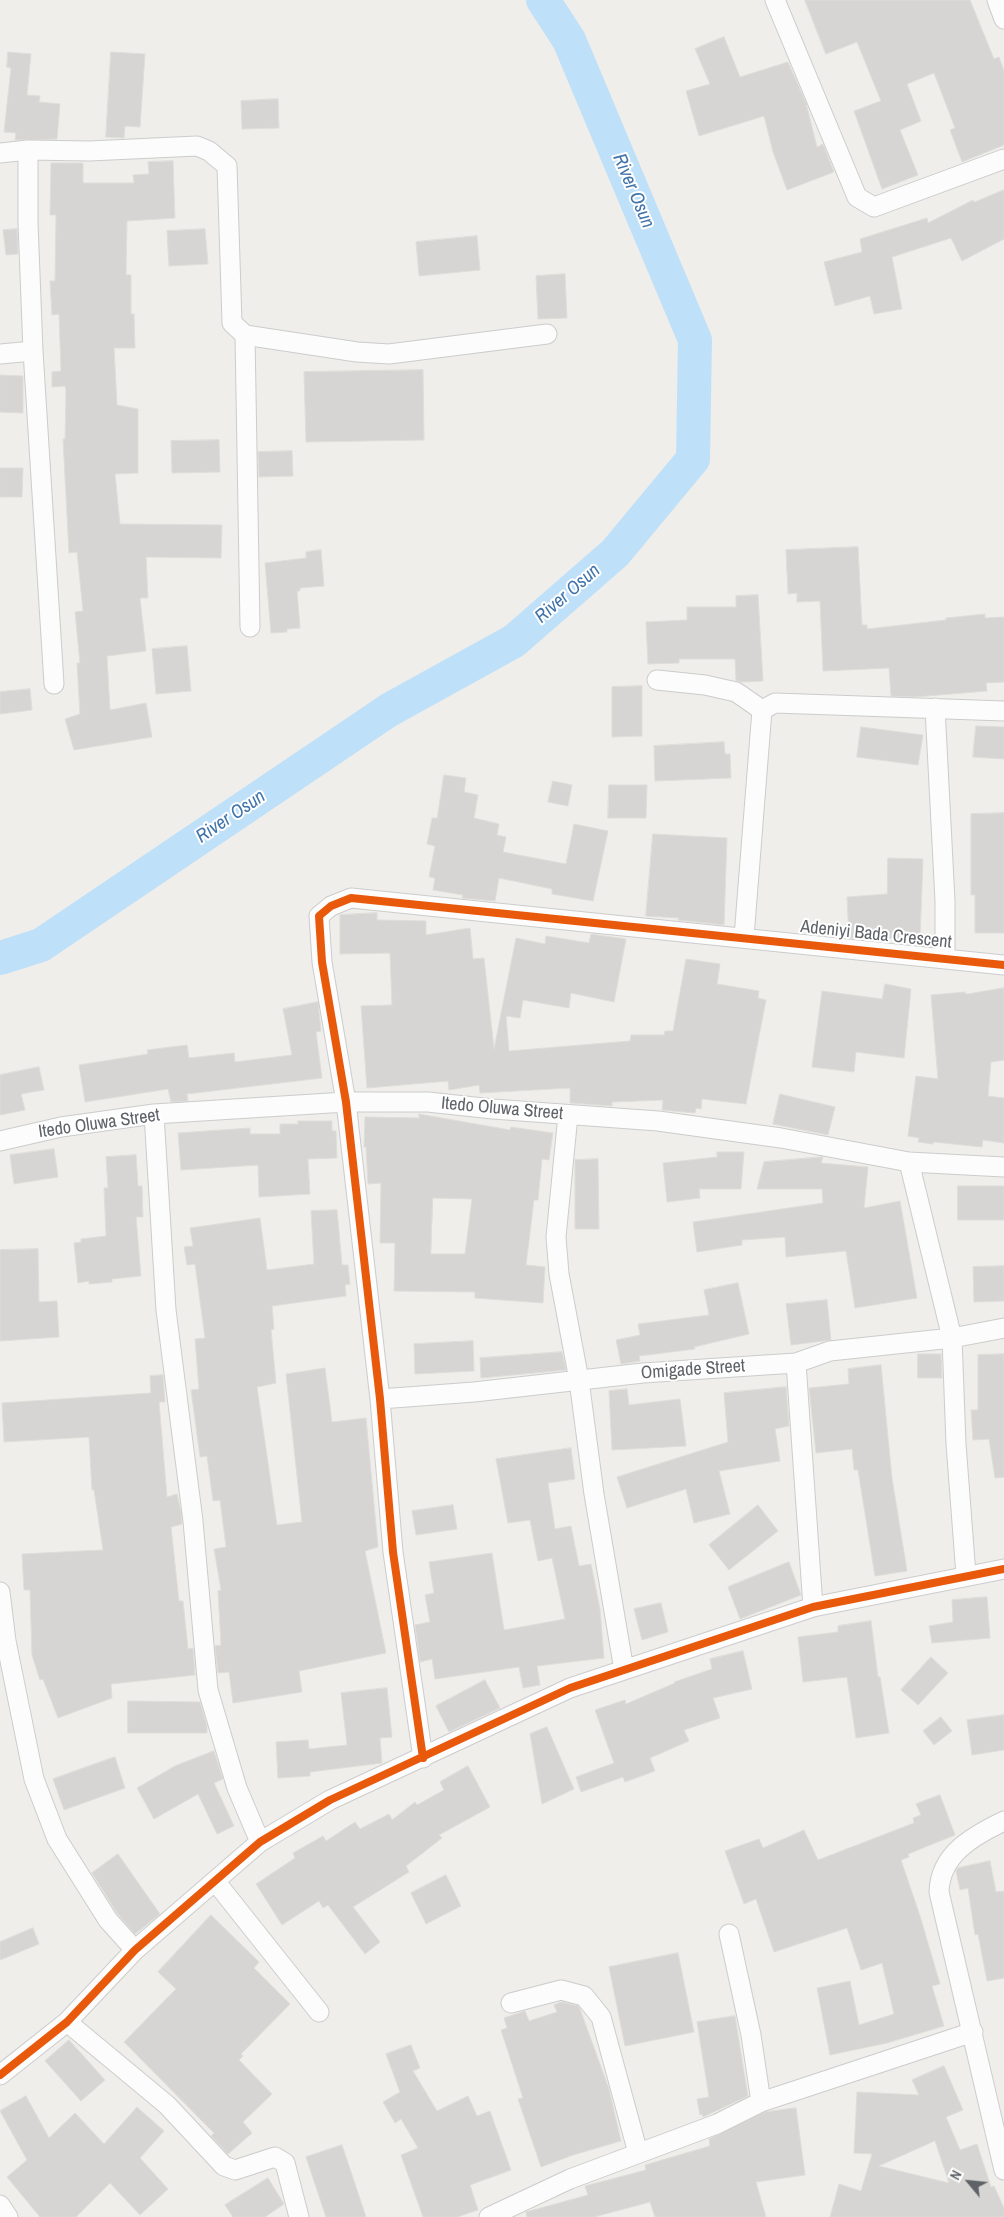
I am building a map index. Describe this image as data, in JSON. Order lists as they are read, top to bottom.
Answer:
{
  "streets": {
    "street": ["Adeniyi Bada Crescent", "Itedo Oluwa Street", "Omigade Street"]
  },
  "crossings": [
    ["Adeniyi Bada Crescent", "Itedo Oluwa Street"]
  ],
  "water": ["River Osun"],
  "north": "top left"
}
